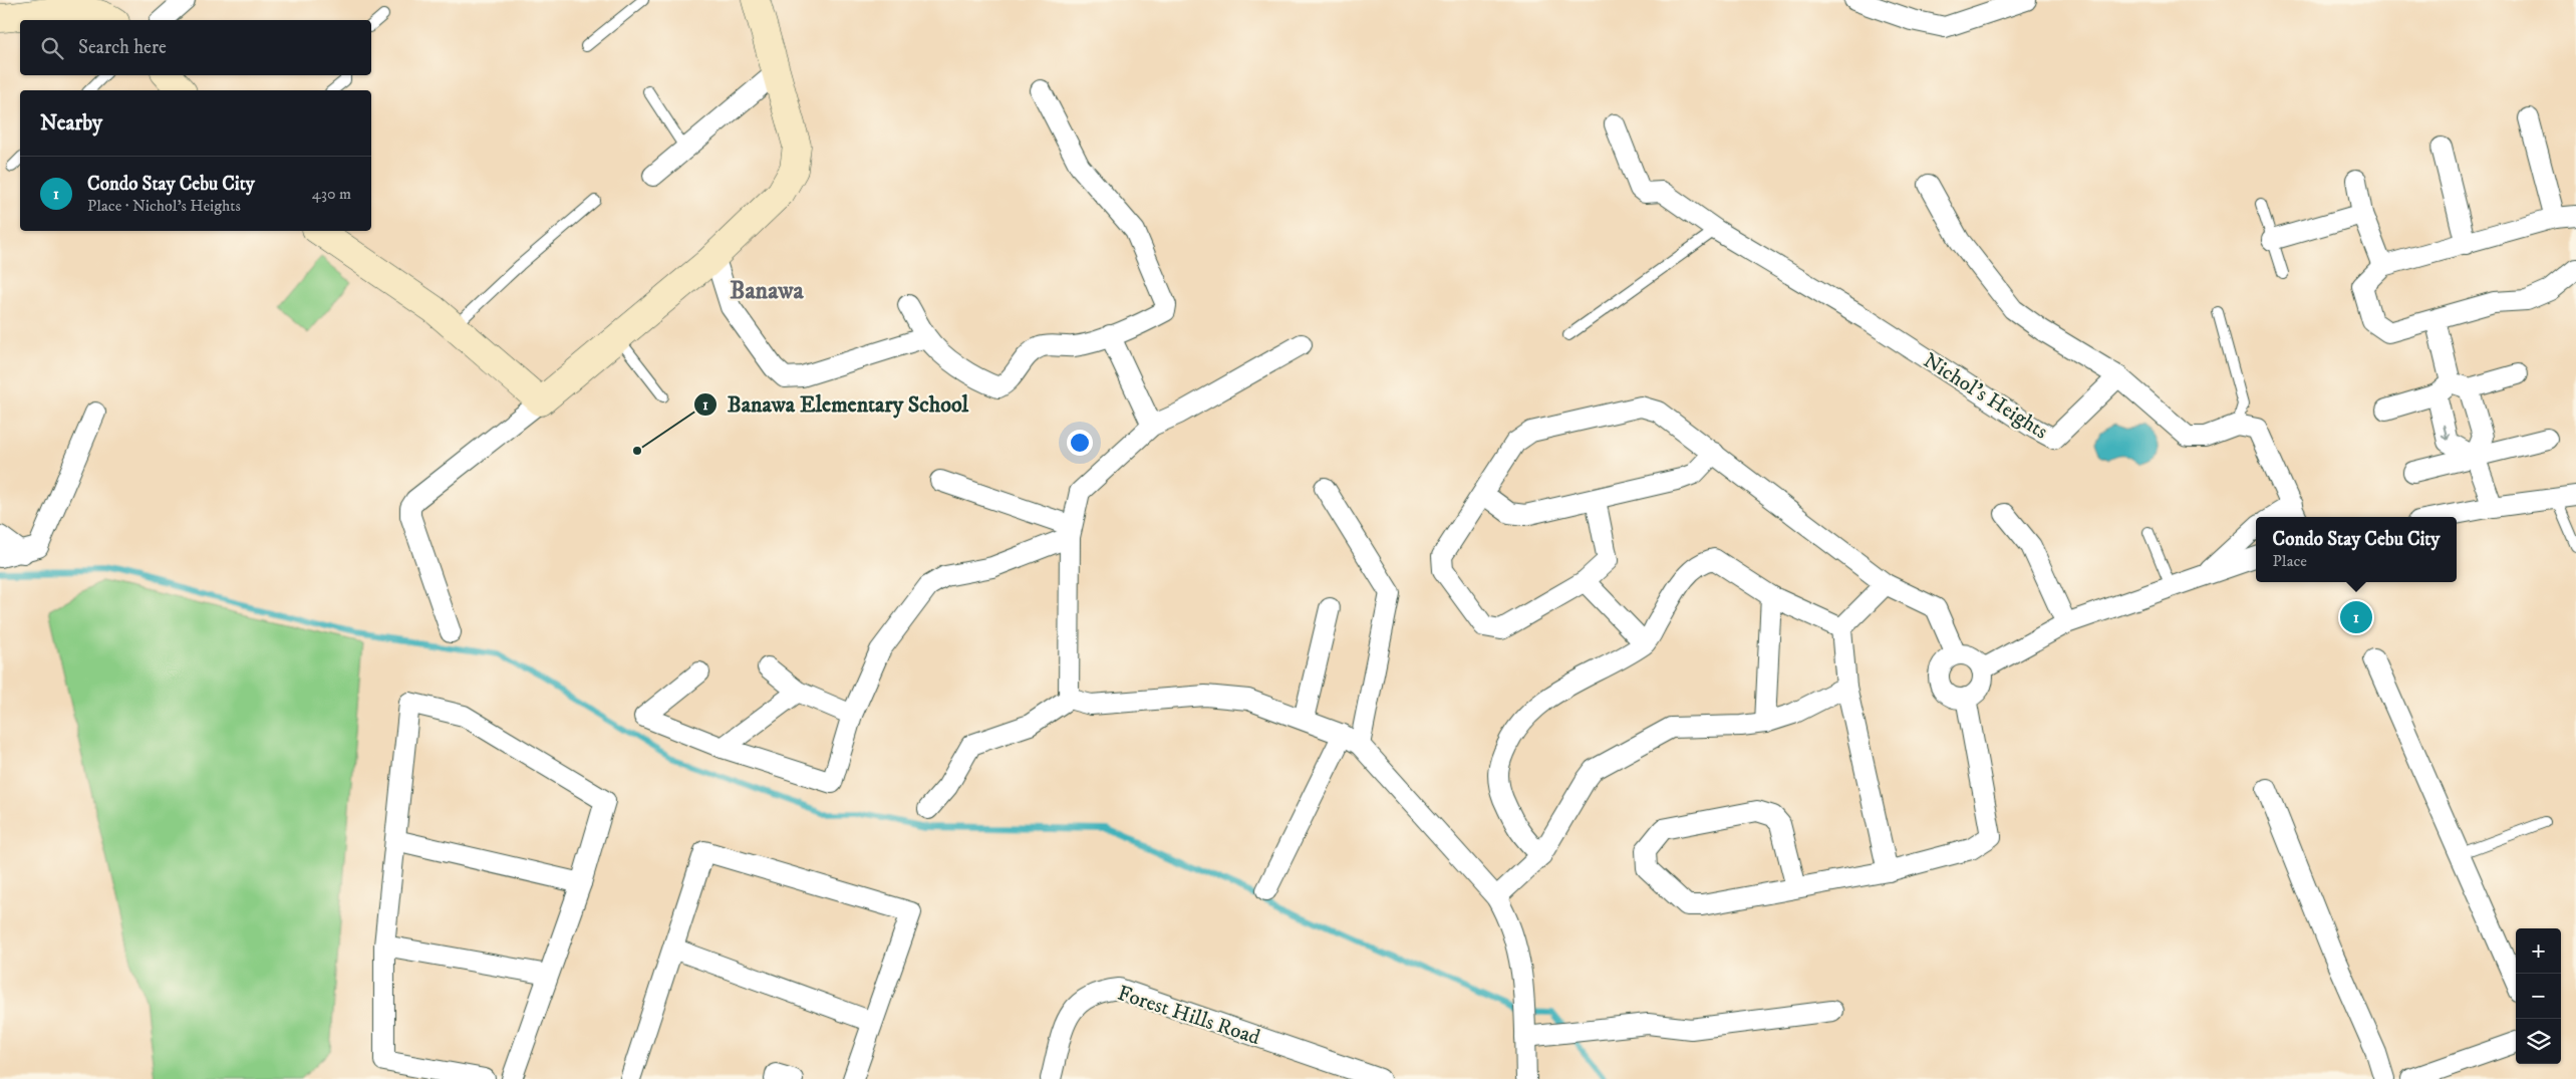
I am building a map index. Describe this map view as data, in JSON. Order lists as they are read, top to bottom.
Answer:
{
  "streets": {
    "street": ["Nichol's Heights", "Forest Hills Road"]
  },
  "districts": ["Banawa"],
  "places": ["Banawa Elementary School"],
  "page": {
    "search": "Search here",
    "heading": "Nearby",
    "list": [
      {
        "mark": "1",
        "name": "Condo Stay Cebu City",
        "note": "Place · Nichol's Heights",
        "value": "430 m"
      }
    ],
    "popup": ["Condo Stay Cebu City", "Place"],
    "pins": "1",
    "map_buttons": ["+", "−"]
  }
}
